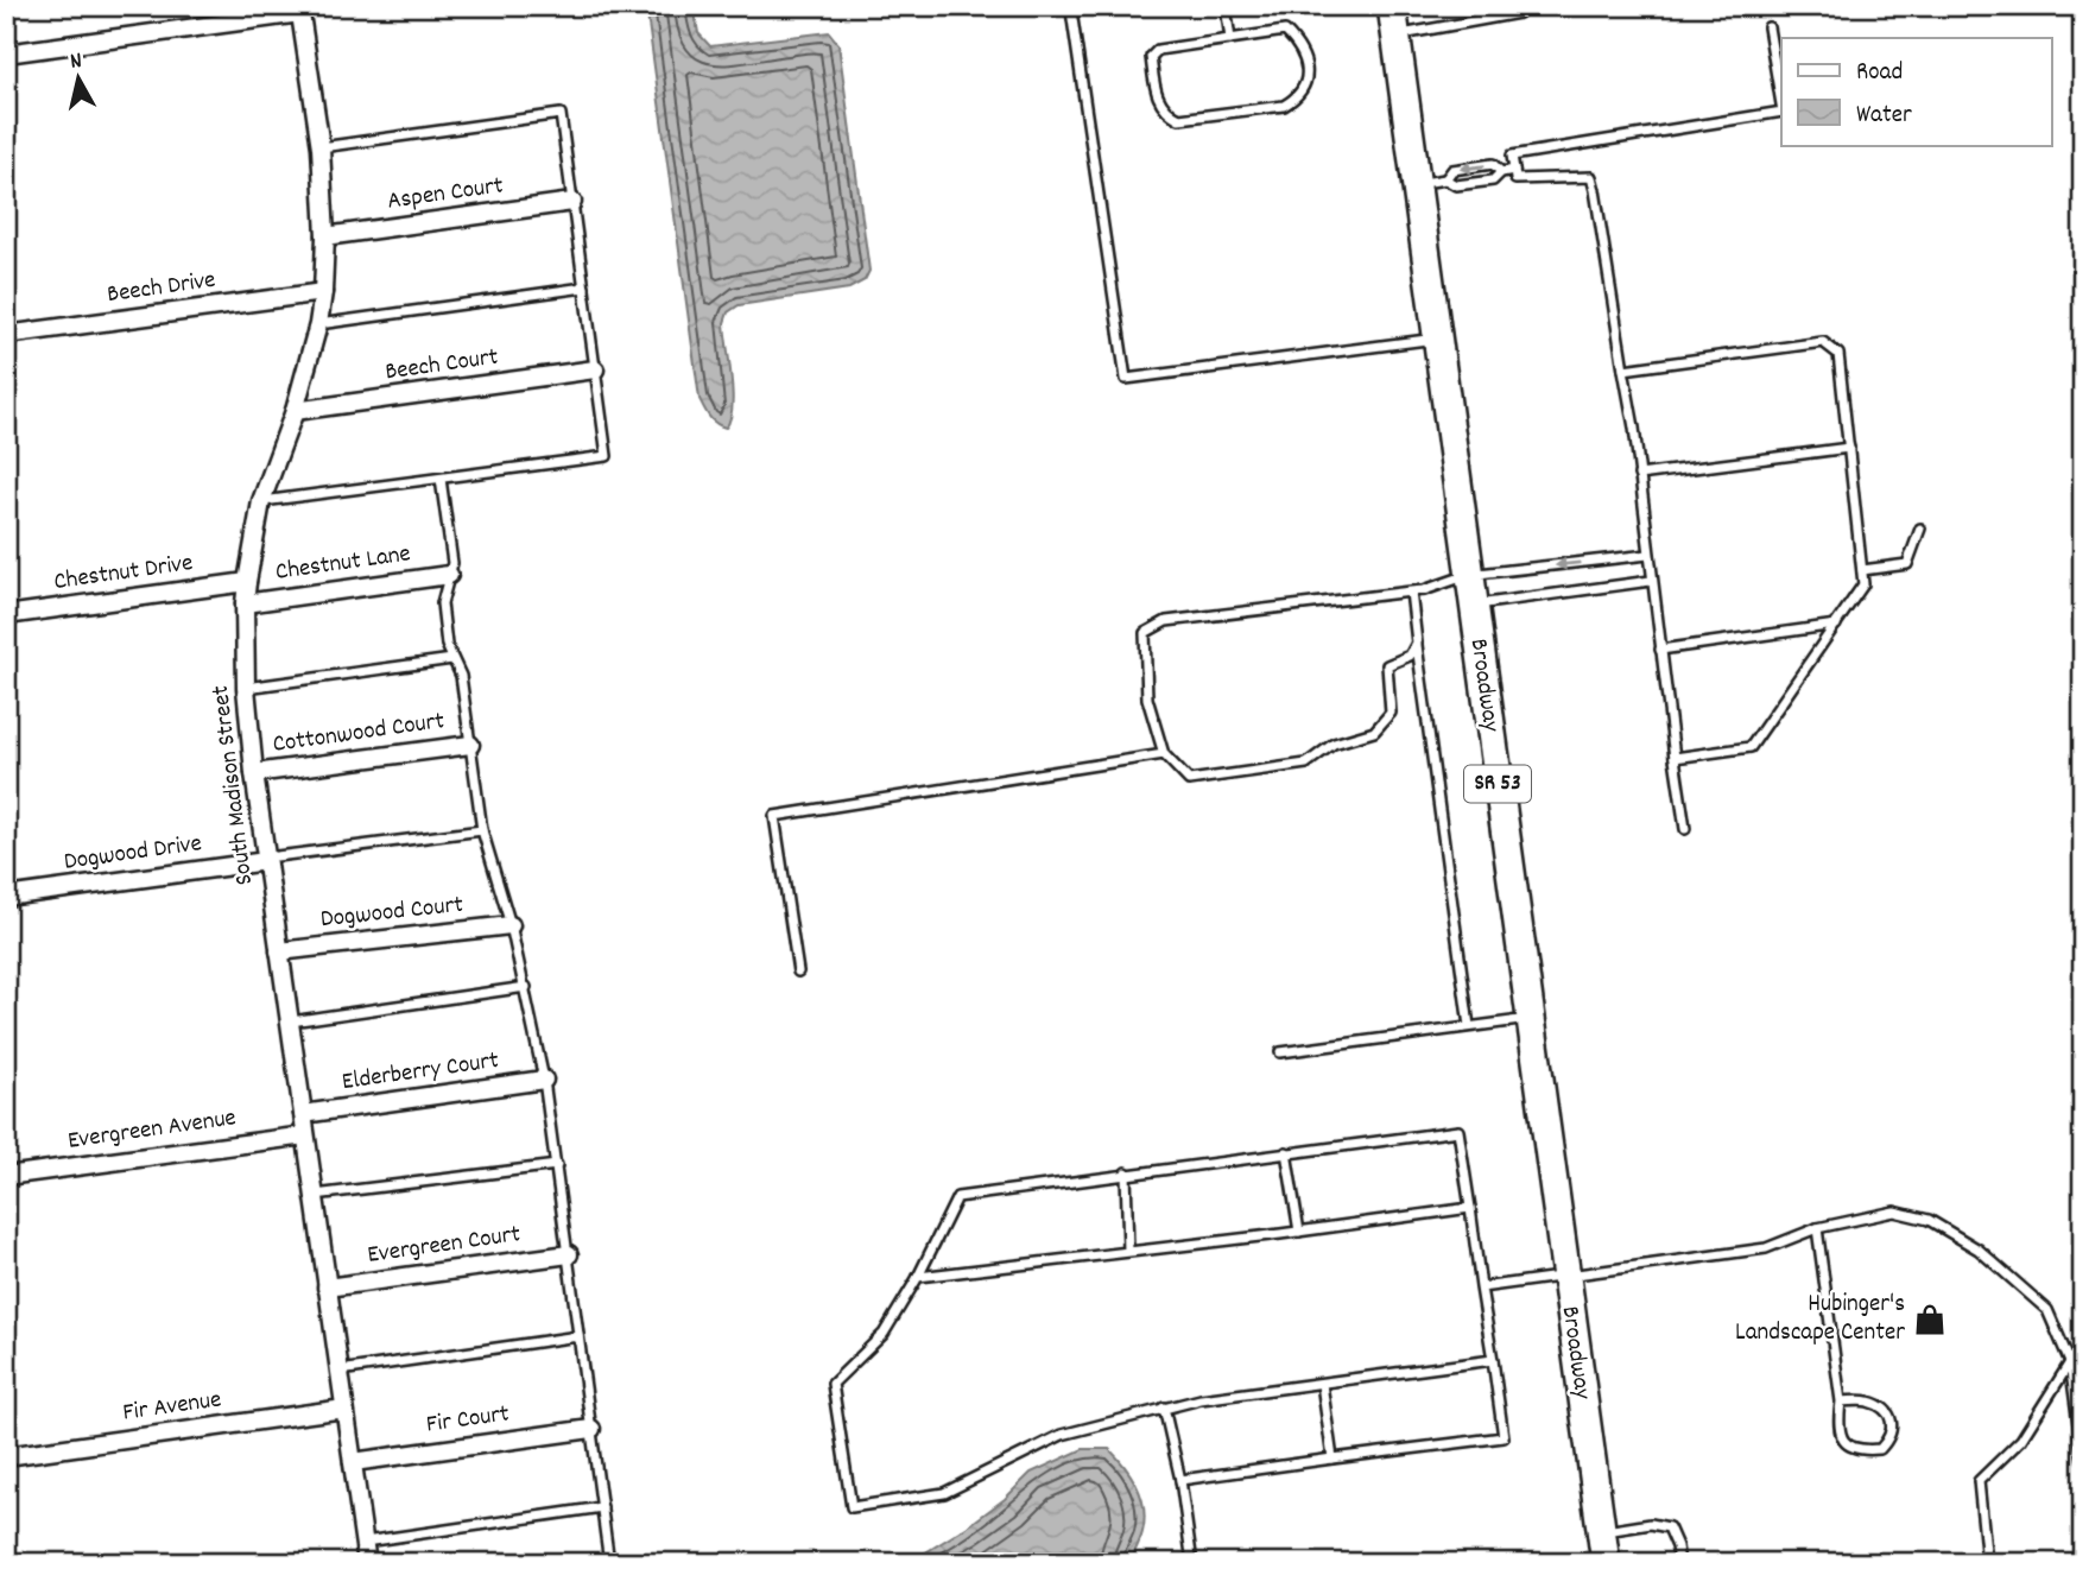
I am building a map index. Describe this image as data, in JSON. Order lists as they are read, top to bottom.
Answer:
{
  "streets": {
    "main road": ["Broadway", "SR 53"],
    "street": [
      "Aspen Court",
      "Beech Drive",
      "Beech Court",
      "Chestnut Lane",
      "Chestnut Drive",
      "Cottonwood Court",
      "South Madison Street",
      "Dogwood Drive",
      "Dogwood Court",
      "Elderberry Court",
      "Evergreen Avenue",
      "Evergreen Court",
      "Fir Avenue",
      "Fir Court"
    ]
  },
  "crossings": [
    ["Aspen Court", "South Madison Street"],
    ["Beech Drive", "South Madison Street"],
    ["Beech Court", "South Madison Street"],
    ["Chestnut Lane", "South Madison Street"],
    ["Chestnut Drive", "South Madison Street"],
    ["Cottonwood Court", "South Madison Street"],
    ["South Madison Street", "Dogwood Drive"],
    ["South Madison Street", "Dogwood Court"],
    ["South Madison Street", "Elderberry Court"],
    ["South Madison Street", "Evergreen Avenue"],
    ["South Madison Street", "Evergreen Court"],
    ["South Madison Street", "Fir Avenue"],
    ["South Madison Street", "Fir Court"]
  ],
  "places": {
    "shop": ["Hubinger's Landscape Center"]
  },
  "legend": ["Road", "Water"],
  "north": "top"
}
